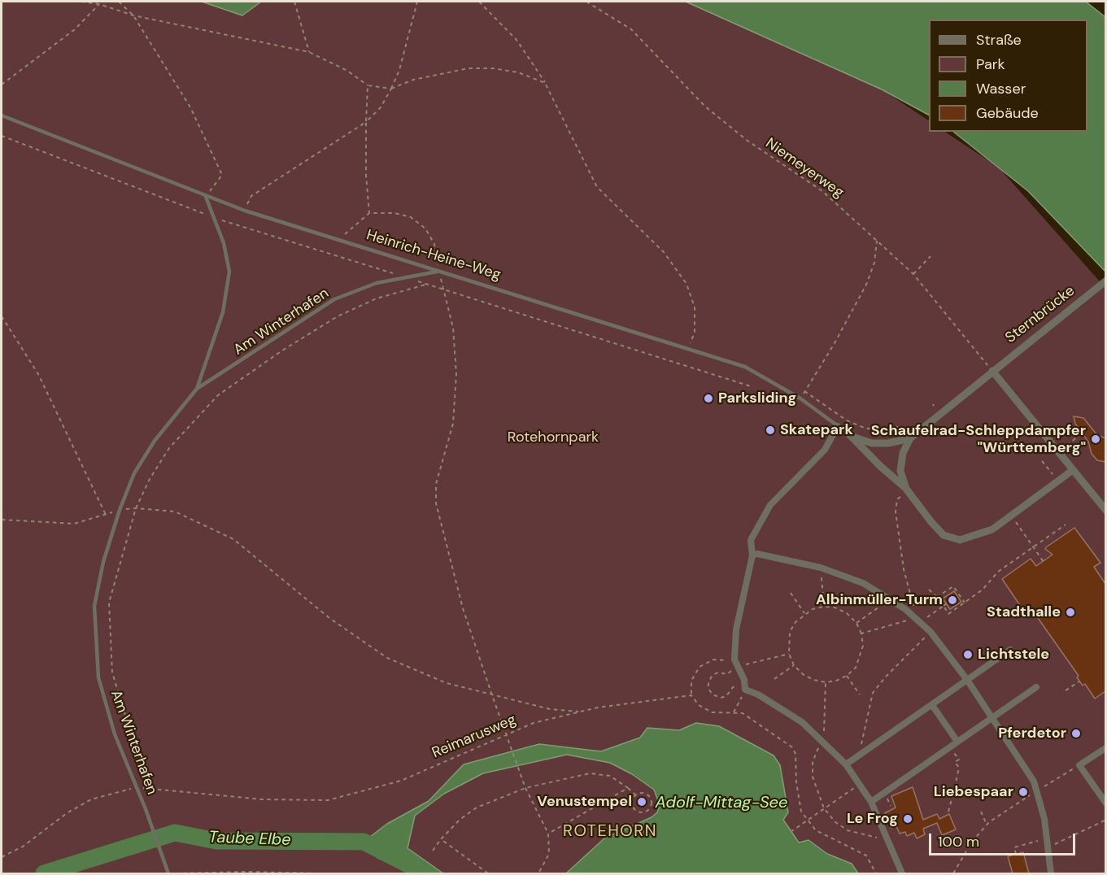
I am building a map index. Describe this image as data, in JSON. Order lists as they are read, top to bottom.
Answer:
{
  "streets": {
    "street": ["Heinrich-Heine-Weg", "Sternbrücke"],
    "lane": ["Am Winterhafen"],
    "path": ["Niemeyerweg", "Reimarusweg"]
  },
  "crossings": [
    ["Niemeyerweg", "Sternbrücke"],
    ["Heinrich-Heine-Weg", "Sternbrücke"],
    ["Heinrich-Heine-Weg", "Am Winterhafen"],
    ["Am Winterhafen", "Reimarusweg"]
  ],
  "districts": ["ROTEHORN"],
  "water": ["Adolf-Mittag-See", "Taube Elbe"],
  "parks": ["Rotehornpark"],
  "places": [
    "Parksliding",
    "Skatepark",
    "Schaufelrad-Schleppdampfer \"Württemberg\"",
    "Albinmüller-Turm",
    "Stadthalle",
    "Lichtstele",
    "Pferdetor",
    "Liebespaar",
    "Venustempel",
    "Le Frog"
  ],
  "legend": [
    "Straße",
    "Park",
    "Wasser",
    "Gebäude"
  ],
  "scale_bar": "100 m"
}
